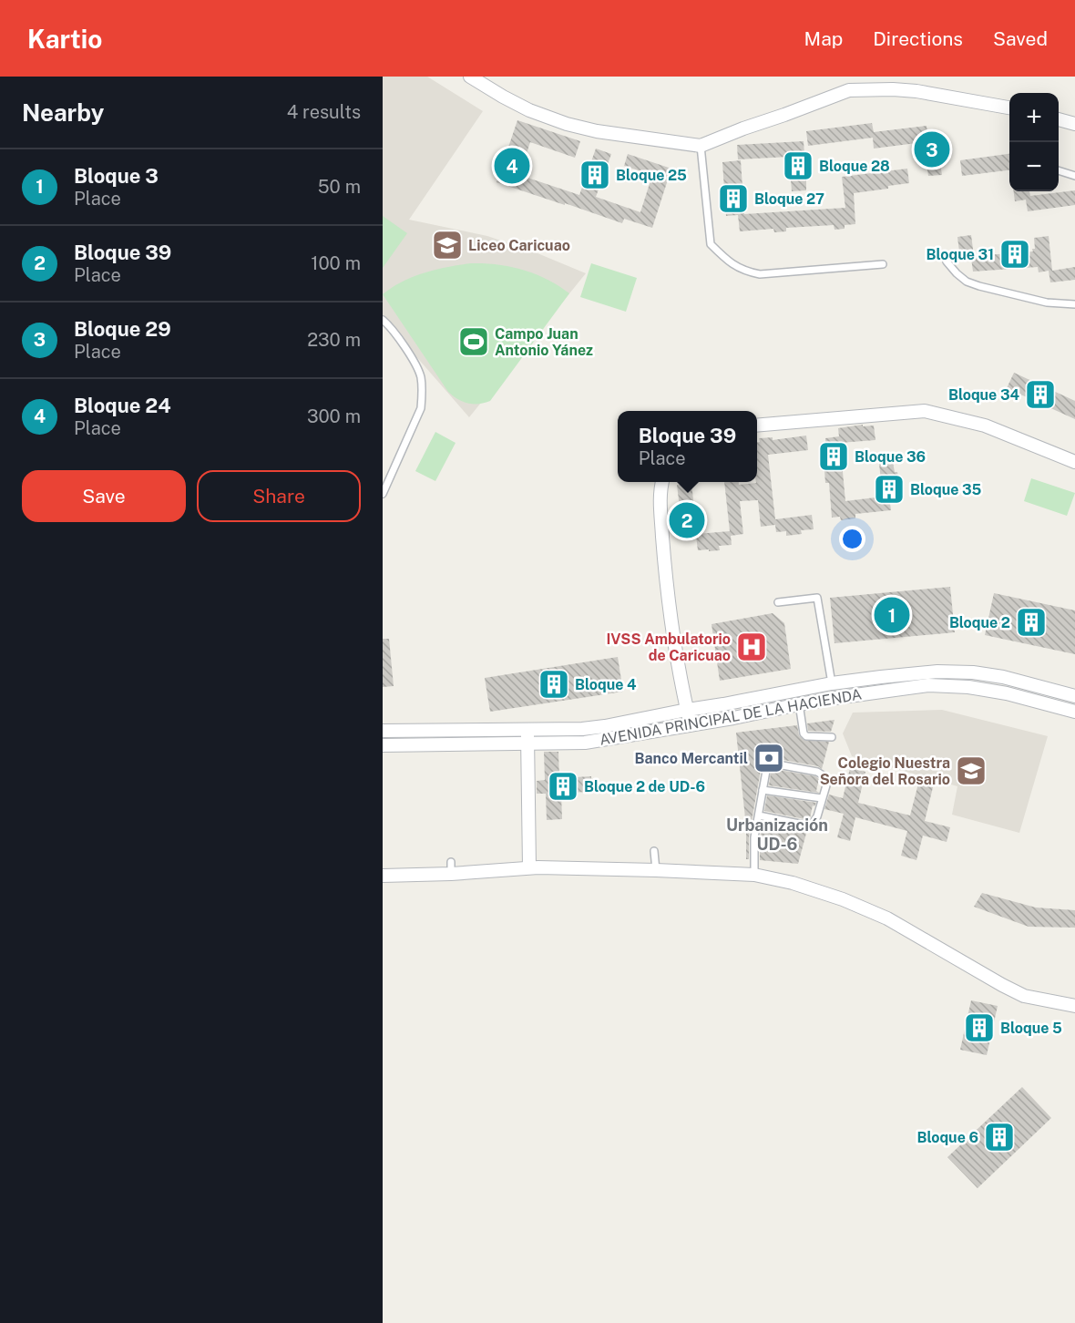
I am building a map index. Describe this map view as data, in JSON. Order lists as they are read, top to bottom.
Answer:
{
  "streets": {
    "street": ["AVENIDA PRINCIPAL DE LA HACIENDA"]
  },
  "districts": ["Urbanización UD-6"],
  "places": {
    "building": [
      "Bloque 28",
      "Bloque 25",
      "Bloque 27",
      "Bloque 31",
      "Bloque 34",
      "Bloque 36",
      "Bloque 35",
      "Bloque 2",
      "Bloque 4",
      "Bloque 2 de UD-6",
      "Bloque 5",
      "Bloque 6"
    ],
    "school or university": ["Liceo Caricuao", "Colegio Nuestra Señora del Rosario"],
    "sports": ["Campo Juan Antonio Yánez"],
    "hospital": ["IVSS Ambulatorio de Caricuao"],
    "bank": ["Banco Mercantil"]
  },
  "page": {
    "header": "Kartio",
    "nav": ["Map", "Directions", "Saved"],
    "heading": ["Nearby", "4 results"],
    "map_buttons": ["+", "−"],
    "pins": [
      "3",
      "4",
      "2",
      "1"
    ],
    "list": [
      {
        "mark": "1",
        "name": "Bloque 3",
        "note": "Place",
        "value": "50 m"
      },
      {
        "mark": "2",
        "name": "Bloque 39",
        "note": "Place",
        "value": "100 m"
      },
      {
        "mark": "3",
        "name": "Bloque 29",
        "note": "Place",
        "value": "230 m"
      },
      {
        "mark": "4",
        "name": "Bloque 24",
        "note": "Place",
        "value": "300 m"
      }
    ],
    "popup": ["Bloque 39", "Place"],
    "buttons": ["Save", "Share"]
  }
}
